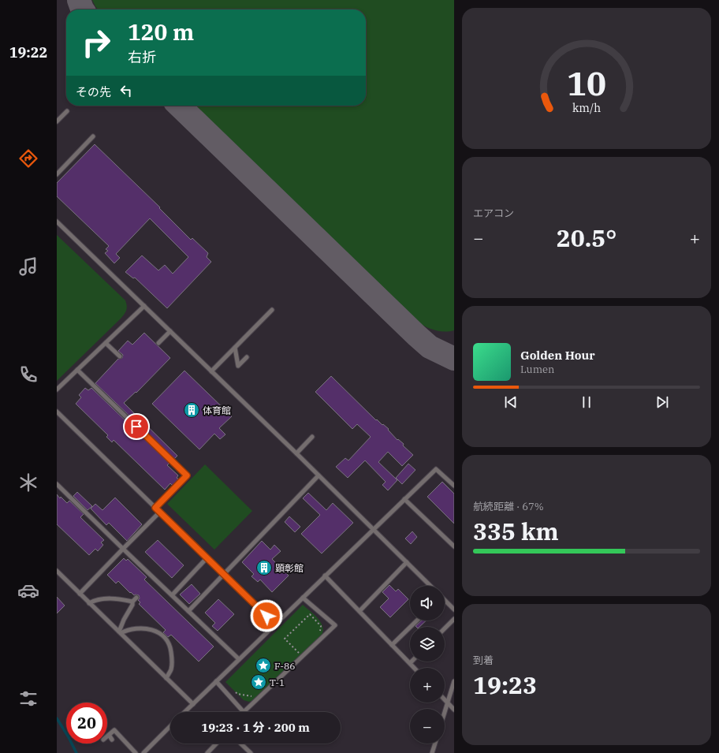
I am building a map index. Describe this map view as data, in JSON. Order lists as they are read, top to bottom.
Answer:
{
  "places": {
    "building": ["体育館", "顕彰館"],
    "place": ["F-86", "T-1"]
  },
  "page": {
    "tabs": "19:22",
    "turn": ["120 m", "右折"],
    "then": "その先",
    "tile": [
      "エアコン",
      ["航続距離 · 67%", "335 km"],
      ["到着", "19:23"]
    ],
    "heat": ["−", "20.5°", "+"],
    "song": ["Golden Hour", "Lumen"],
    "map_buttons": ["+", "−"],
    "limit": "20",
    "trip": "19:23 · 1 分 · 200 m",
    "gauge": ["10", "km/h"]
  }
}
